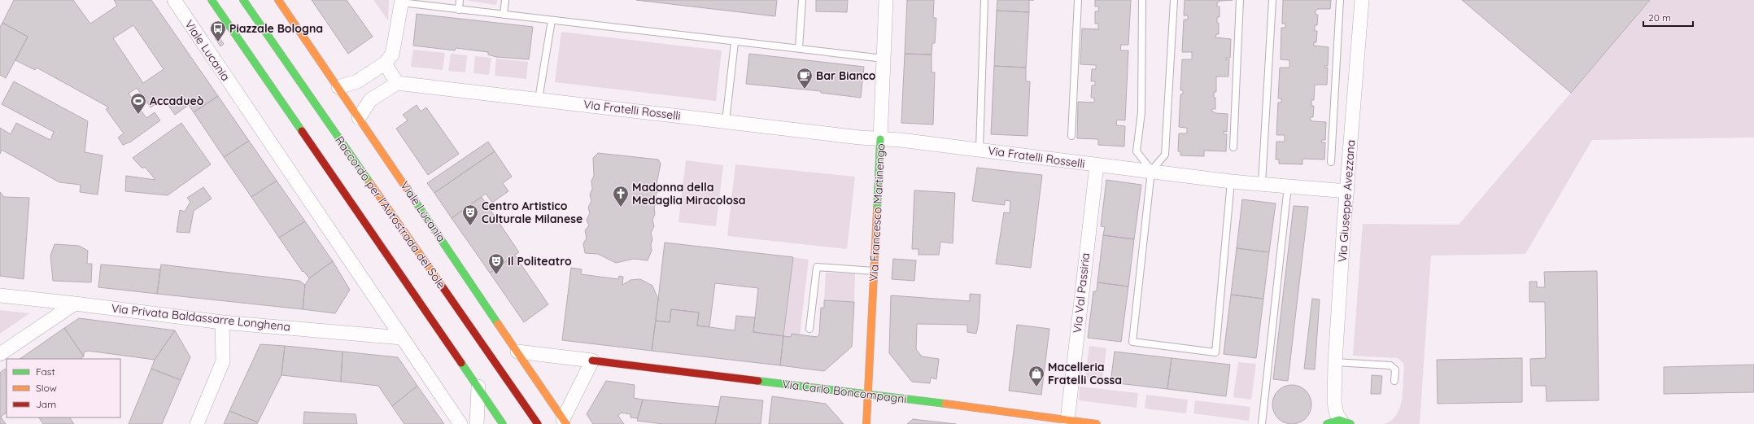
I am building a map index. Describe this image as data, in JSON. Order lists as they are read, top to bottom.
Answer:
{
  "streets": {
    "main road": [
      "Viale Lucania",
      "Raccordo per l'Autostrada del Sole",
      "Via Francesco Martinengo",
      "Via Carlo Boncompagni"
    ],
    "street": [
      "Via Fratelli Rosselli",
      "Via Giuseppe Avezzana",
      "Via Val Passiria",
      "Via Privata Baldassarre Longhena"
    ]
  },
  "crossings": [
    ["Viale Lucania", "Via Privata Baldassarre Longhena"],
    ["Viale Lucania", "Via Carlo Boncompagni"],
    ["Via Fratelli Rosselli", "Via Giuseppe Avezzana"],
    ["Via Fratelli Rosselli", "Via Francesco Martinengo"],
    ["Via Fratelli Rosselli", "Via Val Passiria"],
    ["Via Francesco Martinengo", "Via Carlo Boncompagni"],
    ["Via Val Passiria", "Via Carlo Boncompagni"]
  ],
  "places": {
    "bus stop": ["Piazzale Bologna"],
    "cafe": ["Bar Bianco"],
    "sports": ["Accadueò"],
    "church": ["Madonna della Medaglia Miracolosa"],
    "theatre": ["Centro Artistico Culturale Milanese", "Il Politeatro"],
    "shop": ["Macelleria Fratelli Cossa"]
  },
  "legend": ["Fast", "Slow", "Jam"],
  "scale_bar": "20 m"
}
